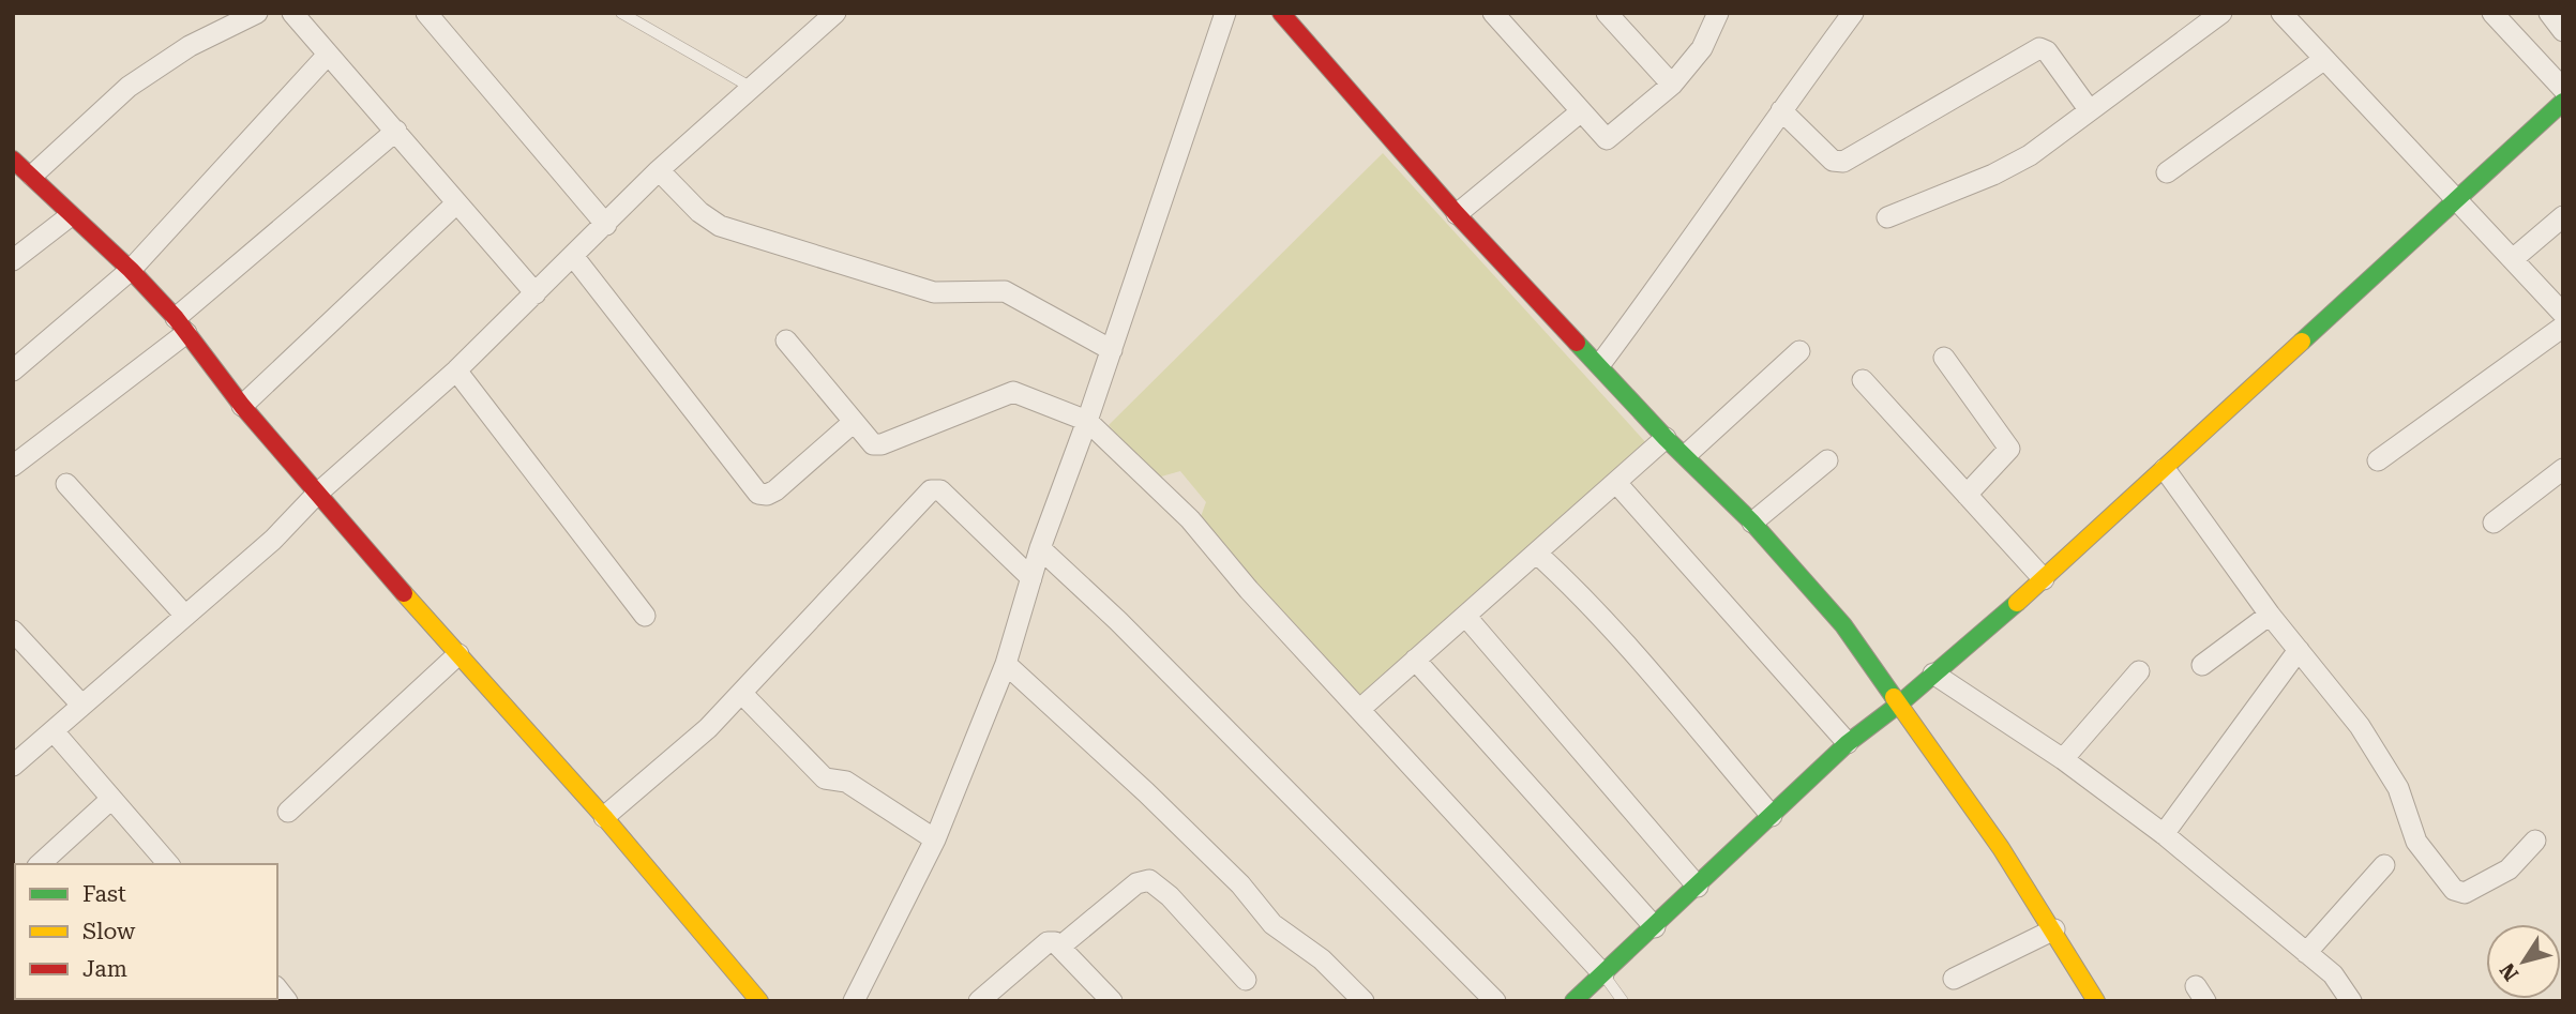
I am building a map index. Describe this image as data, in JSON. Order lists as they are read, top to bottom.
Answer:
{
  "legend": ["Fast", "Slow", "Jam"],
  "north": "bottom left"
}
